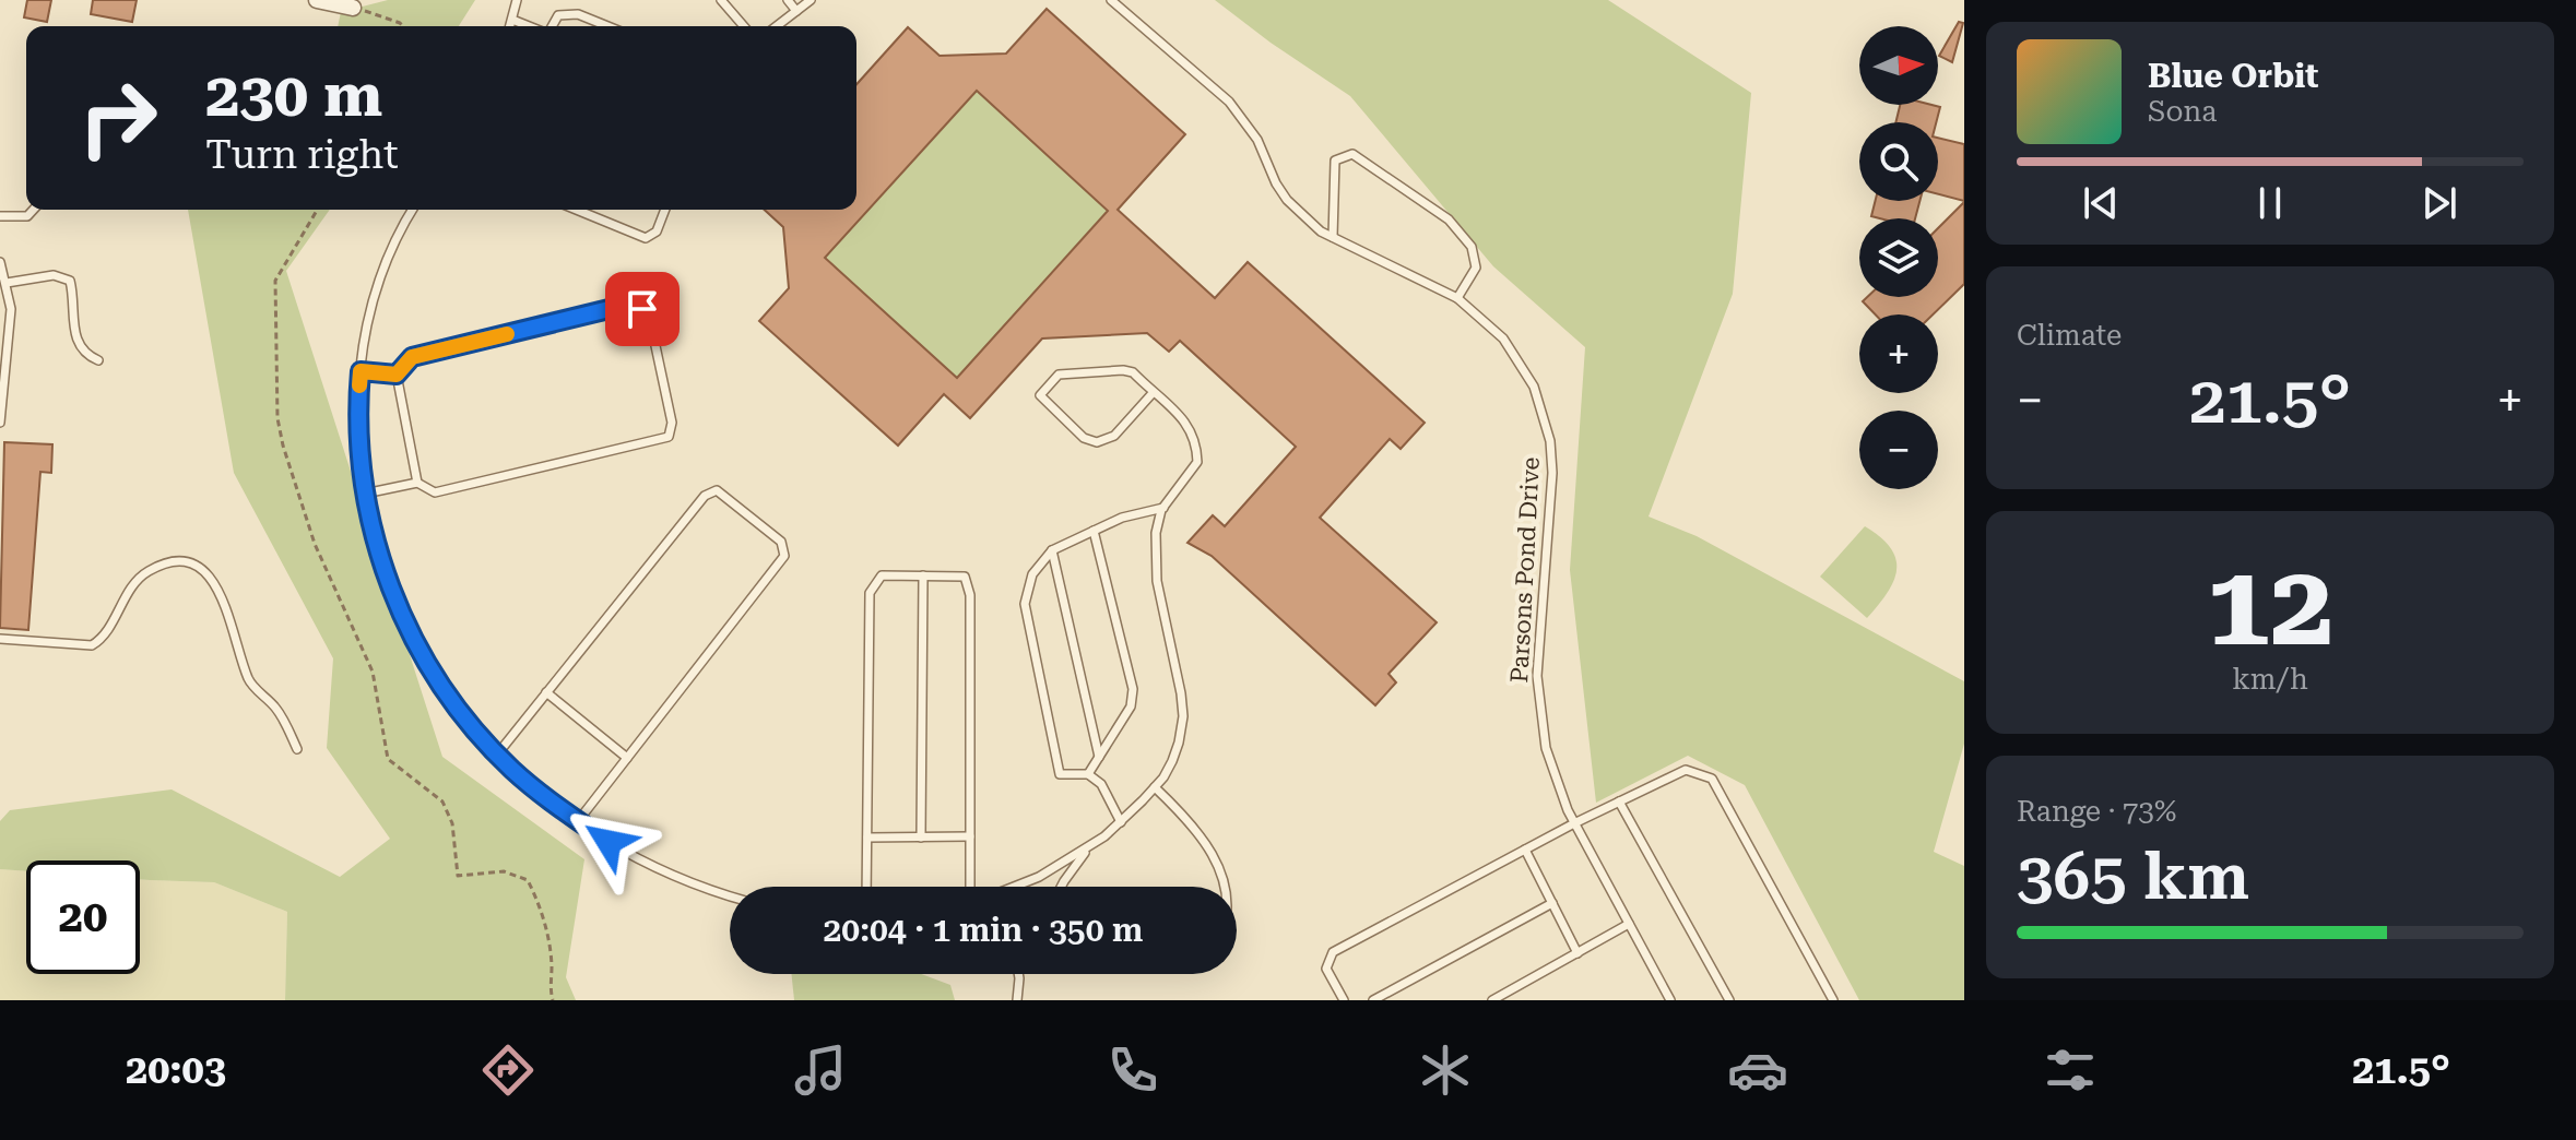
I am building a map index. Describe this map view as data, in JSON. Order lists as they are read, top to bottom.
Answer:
{
  "streets": {
    "lane": ["Parsons Pond Drive"]
  },
  "north": "right",
  "page": {
    "map_buttons": ["+", "−"],
    "turn": ["230 m", "Turn right"],
    "song": ["Blue Orbit", "Sona"],
    "tile": [
      "Climate",
      ["12", "km/h"],
      ["Range · 73%", "365 km"]
    ],
    "heat": ["−", "21.5°", "+"],
    "limit": "20",
    "trip": "20:04 · 1 min · 350 m",
    "tabs": ["20:03", "21.5°"]
  }
}
